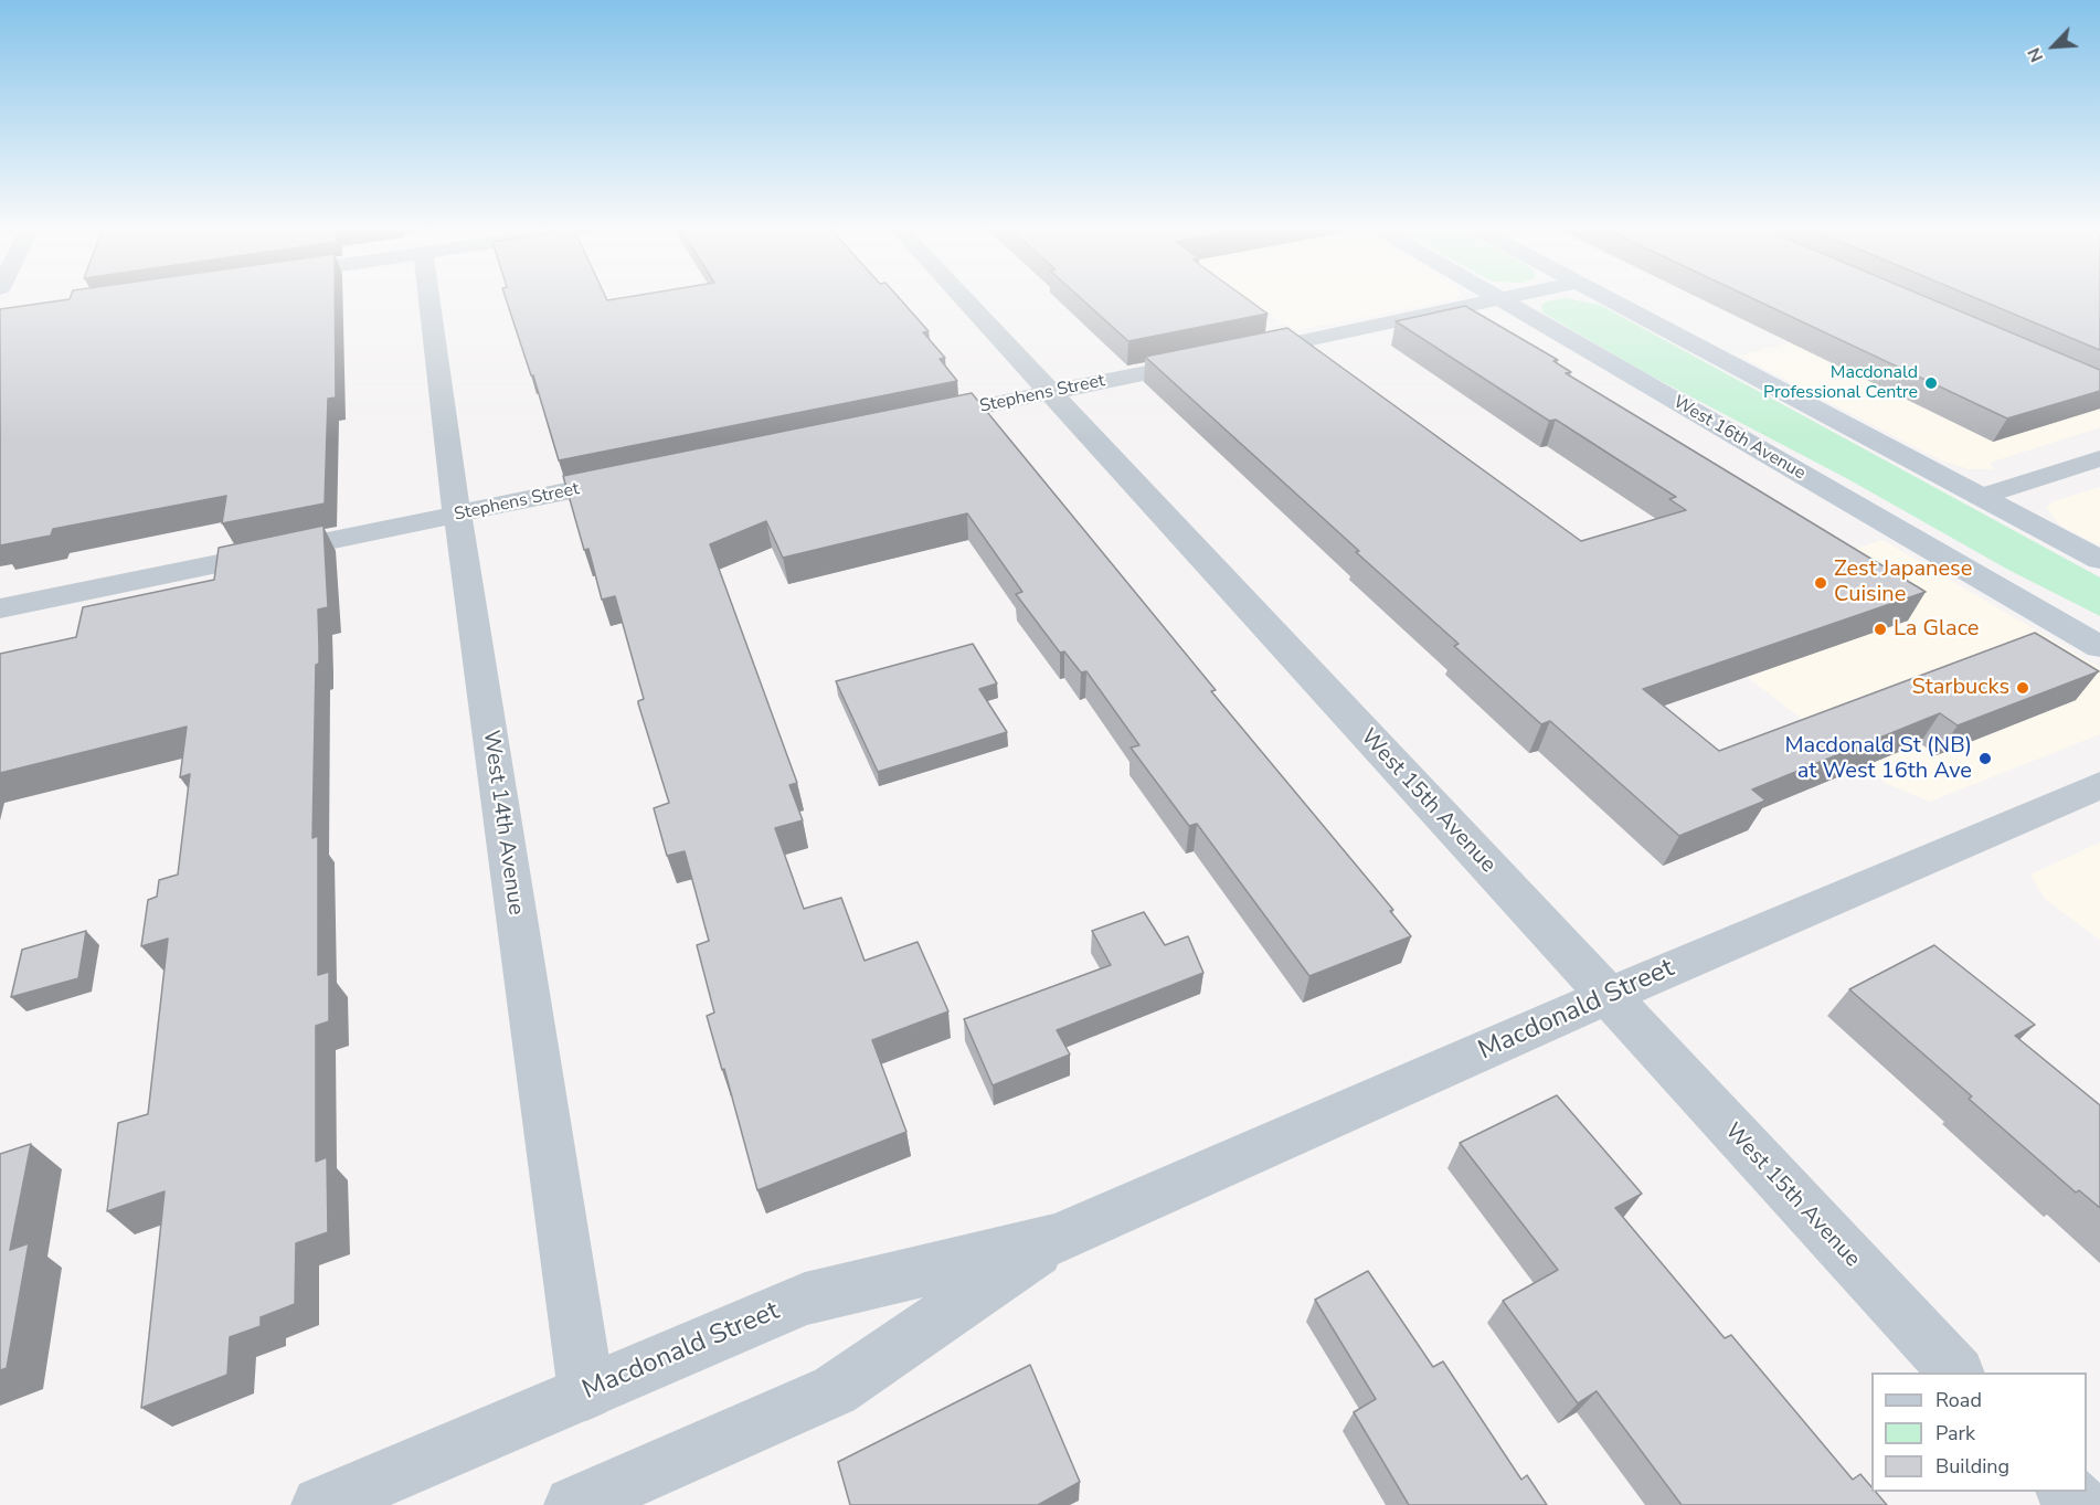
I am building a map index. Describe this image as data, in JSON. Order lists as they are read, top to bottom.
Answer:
{
  "streets": {
    "main road": ["West 16th Avenue"],
    "street": [
      "Stephens Street",
      "West 15th Avenue",
      "West 14th Avenue",
      "Macdonald Street"
    ]
  },
  "crossings": [
    ["Stephens Street", "West 16th Avenue"],
    ["Stephens Street", "West 15th Avenue"],
    ["Stephens Street", "West 14th Avenue"],
    ["West 15th Avenue", "Macdonald Street"],
    ["West 14th Avenue", "Macdonald Street"]
  ],
  "places": [
    "Macdonald Professional Centre",
    "Zest Japanese Cuisine",
    "La Glace",
    "Starbucks",
    "Macdonald St (NB) at West 16th Ave"
  ],
  "legend": ["Road", "Park", "Building"],
  "north": "bottom left"
}
